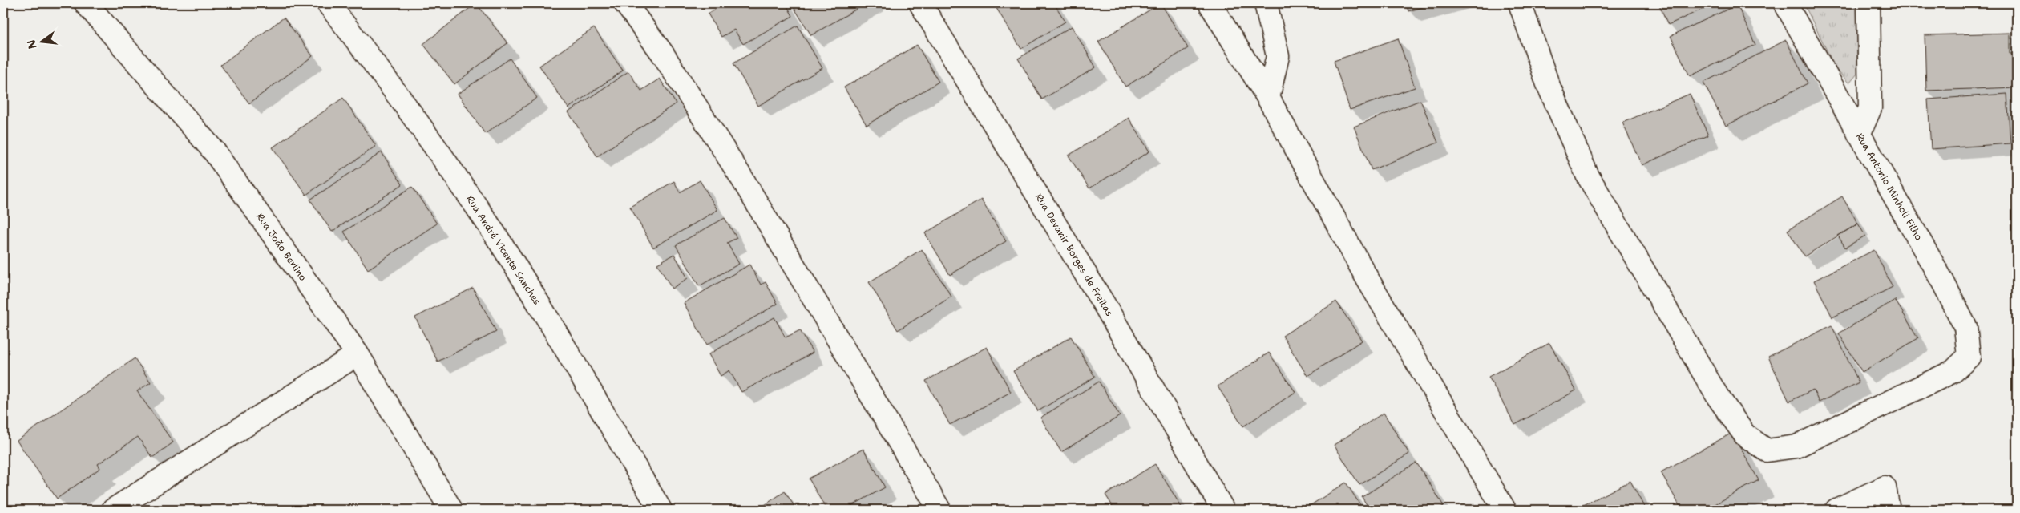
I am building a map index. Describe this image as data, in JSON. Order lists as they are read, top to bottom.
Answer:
{
  "streets": {
    "street": [
      "Rua Antonio Minholi Filho",
      "Rua João Berlino",
      "Rua André Vicente Sanches",
      "Rua Devanir Borges de Freitas"
    ]
  },
  "north": "left"
}
